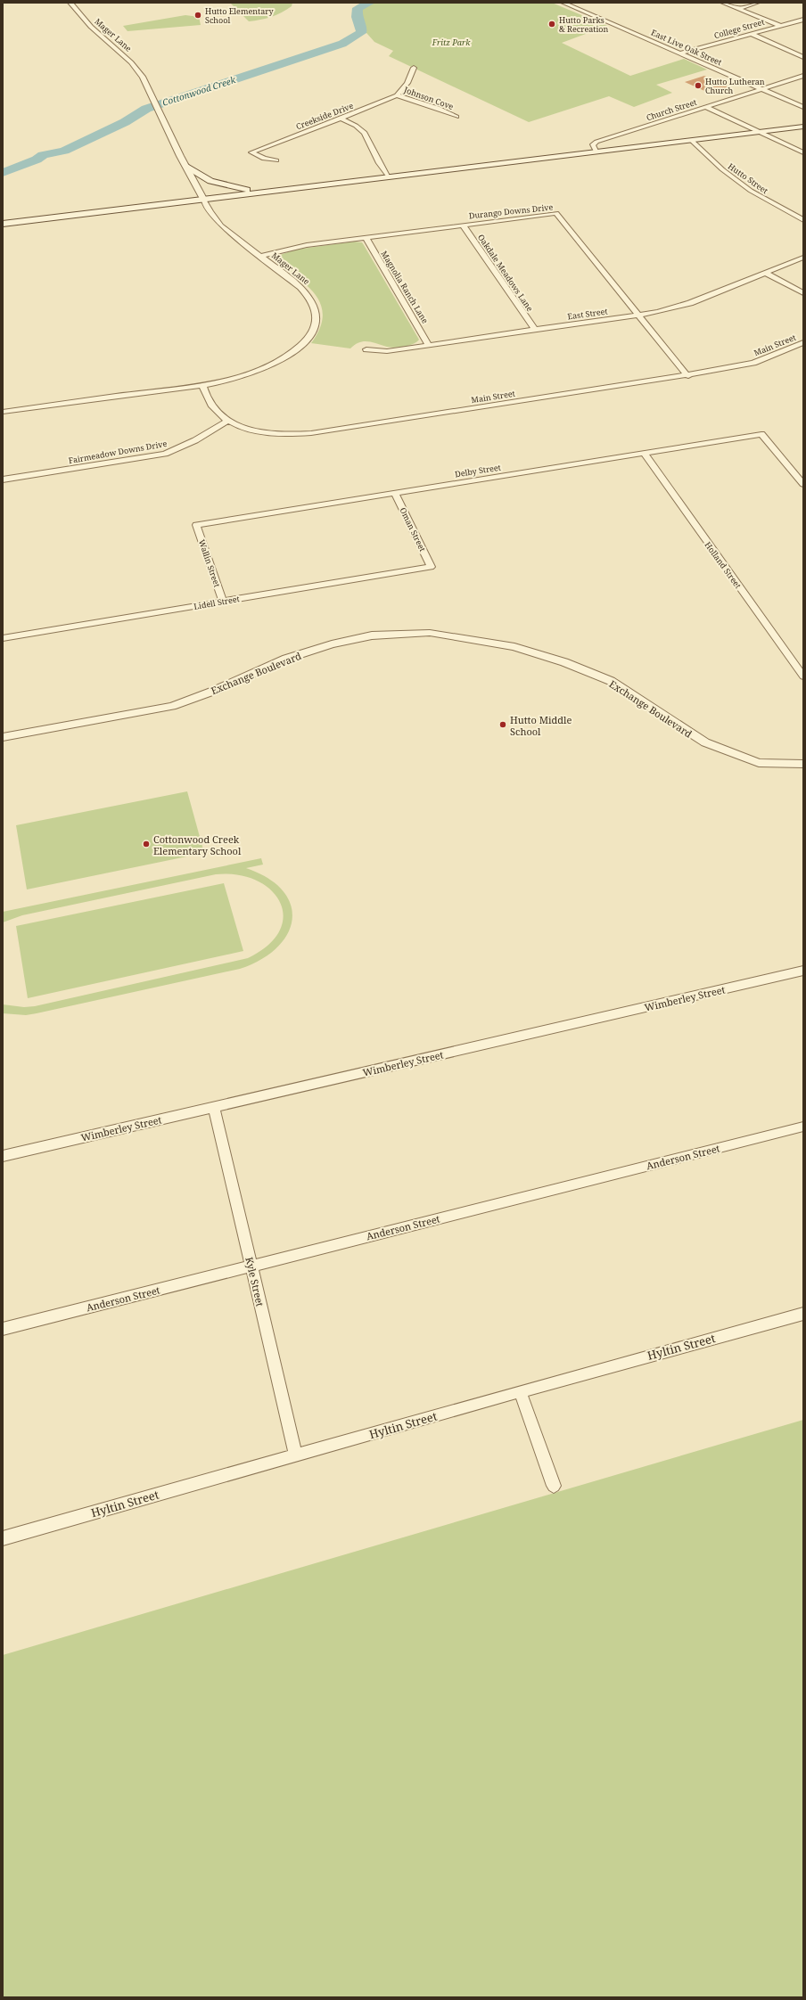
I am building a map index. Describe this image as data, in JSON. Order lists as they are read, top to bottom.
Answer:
{
  "streets": {
    "street": [
      "College Street",
      "Mager Lane",
      "East Live Oak Street",
      "Johnson Cove",
      "Church Street",
      "Creekside Drive",
      "Hutto Street",
      "Durango Downs Drive",
      "Oakdale Meadows Lane",
      "Magnolia Ranch Lane",
      "East Street",
      "Main Street",
      "Fairmeadow Downs Drive",
      "Delby Street",
      "Oman Street",
      "Wallin Street",
      "Holland Street",
      "Lidell Street",
      "Exchange Boulevard",
      "Wimberley Street",
      "Anderson Street",
      "Kyle Street",
      "Hyltin Street"
    ]
  },
  "crossings": [
    ["College Street", "East Live Oak Street"],
    ["Mager Lane", "Durango Downs Drive"],
    ["Mager Lane", "Main Street"],
    ["East Live Oak Street", "Church Street"],
    ["Johnson Cove", "Creekside Drive"],
    ["Durango Downs Drive", "Oakdale Meadows Lane"],
    ["Durango Downs Drive", "Magnolia Ranch Lane"],
    ["Durango Downs Drive", "East Street"],
    ["Durango Downs Drive", "Main Street"],
    ["Oakdale Meadows Lane", "East Street"],
    ["Magnolia Ranch Lane", "East Street"],
    ["Main Street", "Fairmeadow Downs Drive"],
    ["Delby Street", "Oman Street"],
    ["Delby Street", "Wallin Street"],
    ["Delby Street", "Holland Street"],
    ["Oman Street", "Lidell Street"],
    ["Wallin Street", "Lidell Street"],
    ["Wimberley Street", "Kyle Street"],
    ["Anderson Street", "Kyle Street"],
    ["Kyle Street", "Hyltin Street"]
  ],
  "water": ["Cottonwood Creek"],
  "parks": ["Fritz Park"],
  "places": [
    "Hutto Elementary School",
    "Hutto Parks & Recreation",
    "Hutto Lutheran Church",
    "Hutto Middle School",
    "Cottonwood Creek Elementary School"
  ]
}
